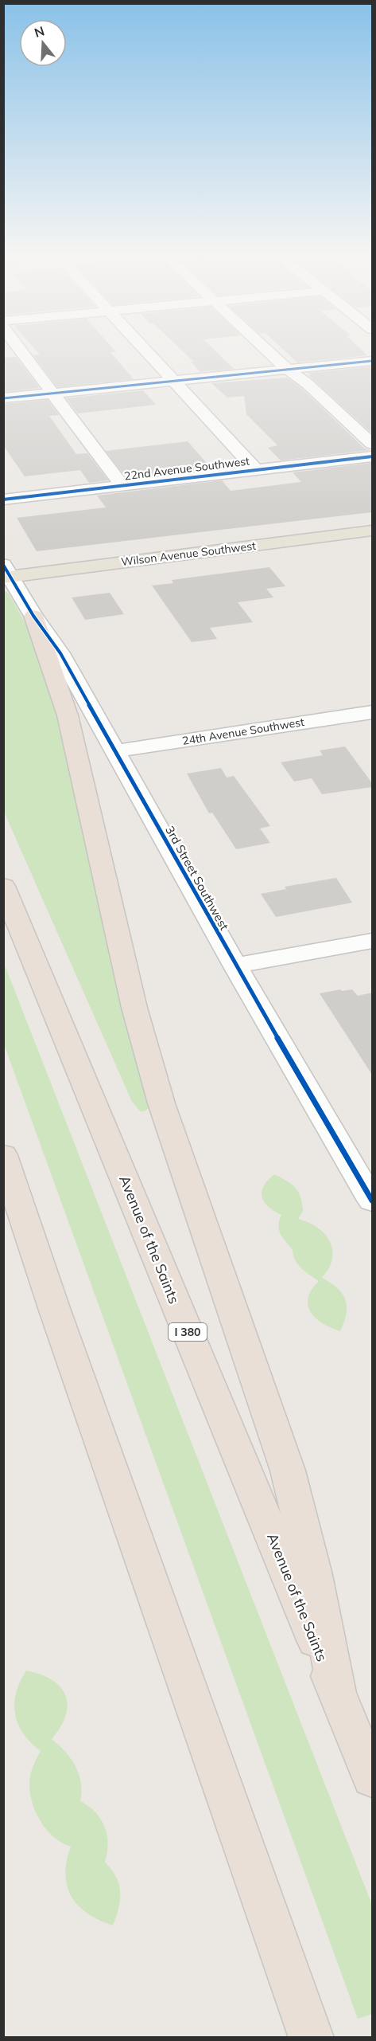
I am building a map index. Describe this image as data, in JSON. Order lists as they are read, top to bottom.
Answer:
{
  "streets": {
    "highway": ["Avenue of the Saints", "I 380"],
    "main road": ["Wilson Avenue Southwest"],
    "street": ["22nd Avenue Southwest", "24th Avenue Southwest", "3rd Street Southwest"]
  },
  "crossings": [
    ["Wilson Avenue Southwest", "3rd Street Southwest"],
    ["24th Avenue Southwest", "3rd Street Southwest"]
  ],
  "north": "top"
}
